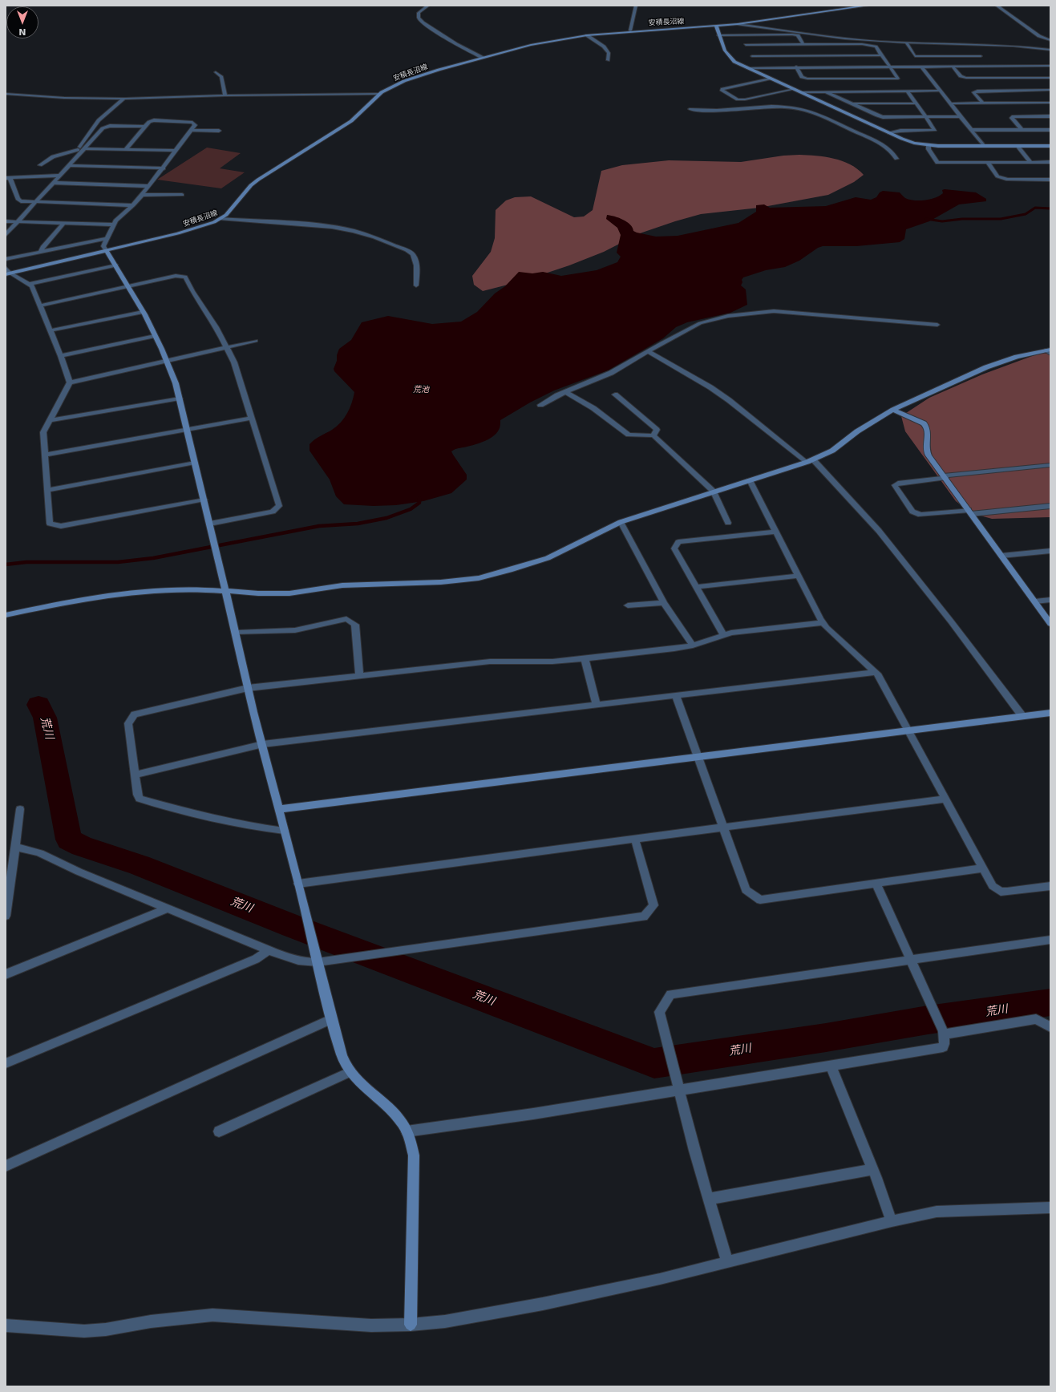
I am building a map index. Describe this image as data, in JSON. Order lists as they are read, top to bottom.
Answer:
{
  "streets": {
    "street": ["安積長沼線"]
  },
  "water": ["荒池", "荒川"],
  "north": "bottom"
}
